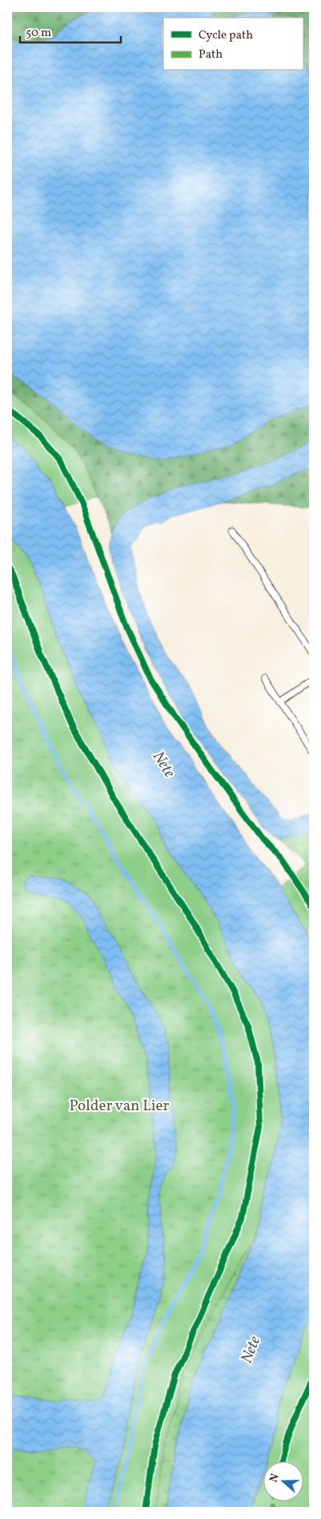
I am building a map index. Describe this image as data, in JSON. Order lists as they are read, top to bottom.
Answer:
{
  "water": ["Nete"],
  "parks": ["Polder van Lier"],
  "legend": ["Cycle path", "Path"],
  "scale_bar": "50 m",
  "north": "left"
}
